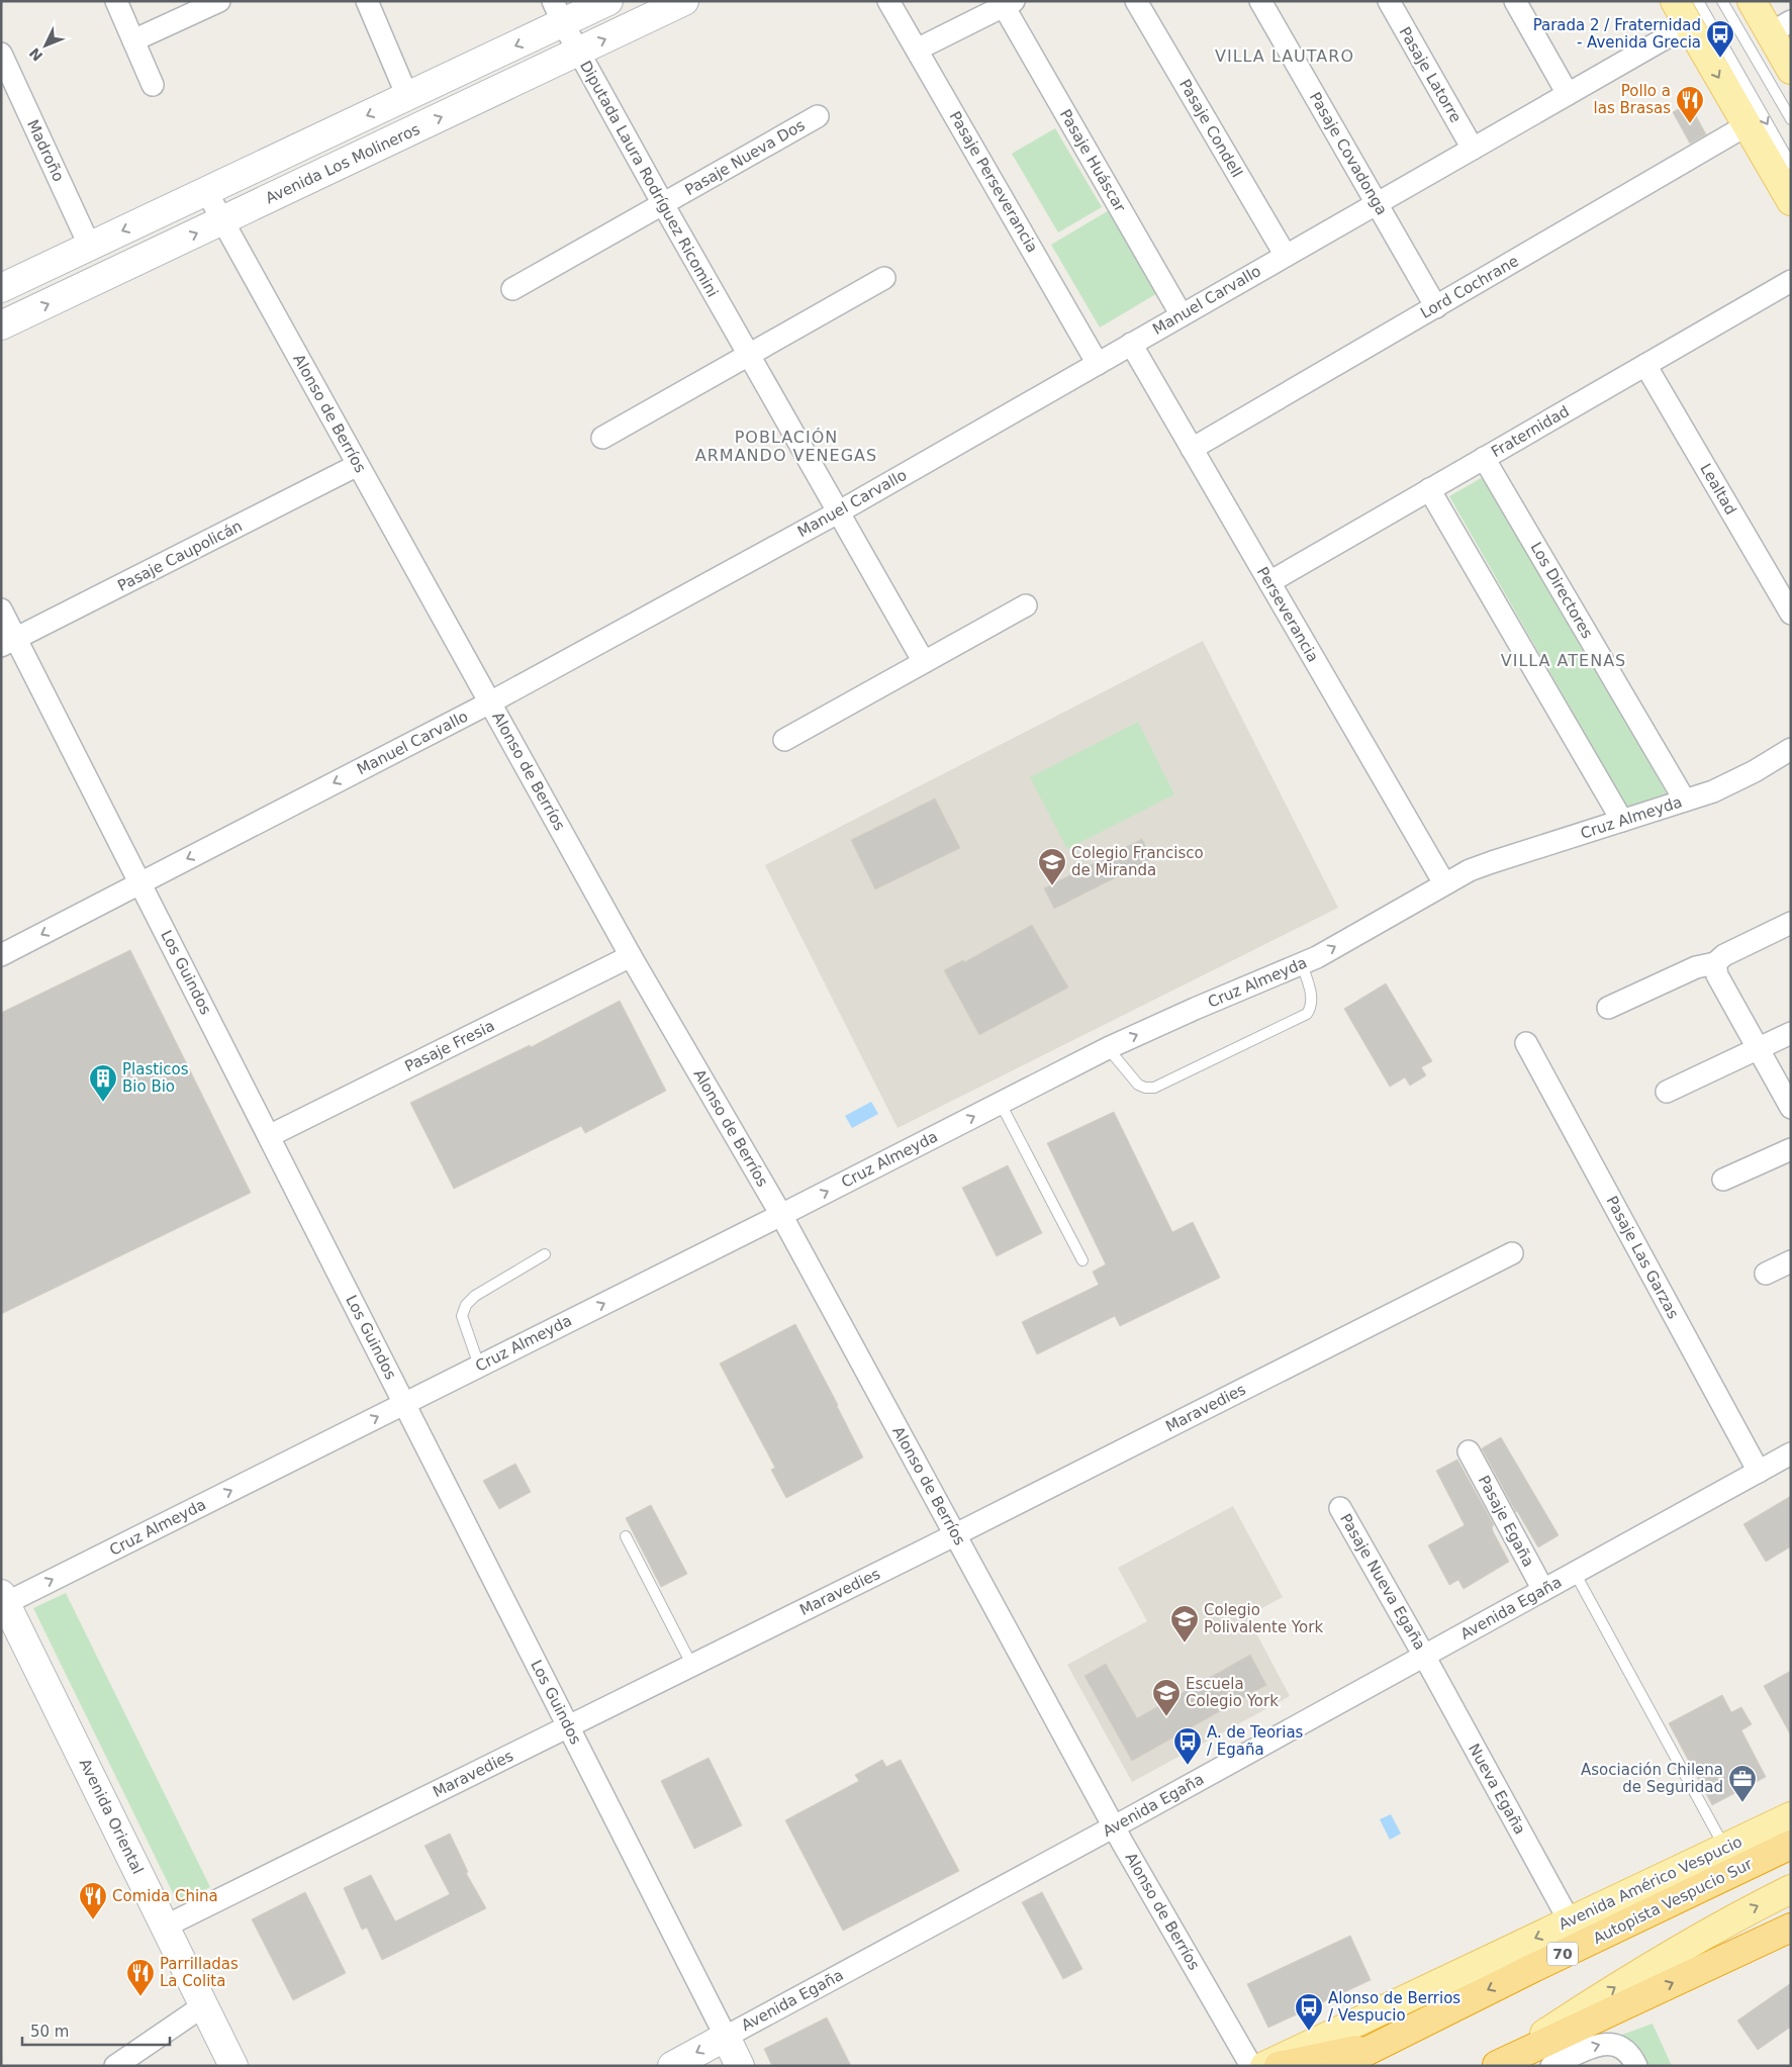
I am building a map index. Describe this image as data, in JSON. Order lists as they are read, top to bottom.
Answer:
{
  "streets": {
    "highway": ["Autopista Vespucio Sur", "70"],
    "main road": ["Avenida Américo Vespucio"],
    "street": [
      "Pasaje Latorre",
      "Pasaje Condell",
      "Madroño",
      "Pasaje Covadonga",
      "Pasaje Nueva Dos",
      "Pasaje Huáscar",
      "Avenida Los Molineros",
      "Diputada Laura Rodríguez Ricomini",
      "Pasaje Perseverancia",
      "Lord Cochrane",
      "Manuel Carvallo",
      "Alonso de Berríos",
      "Fraternidad",
      "Lealtad",
      "Pasaje Caupolicán",
      "Los Directores",
      "Perseverancia",
      "Cruz Almeyda",
      "Los Guindos",
      "Pasaje Fresia",
      "Pasaje Las Garzas",
      "Maravedies",
      "Pasaje Egaña",
      "Pasaje Nueva Egaña",
      "Avenida Egaña",
      "Nueva Egaña",
      "Avenida Oriental"
    ]
  },
  "crossings": [
    ["Pasaje Latorre", "Manuel Carvallo"],
    ["Pasaje Condell", "Manuel Carvallo"],
    ["Pasaje Covadonga", "Lord Cochrane"],
    ["Pasaje Covadonga", "Manuel Carvallo"],
    ["Pasaje Nueva Dos", "Diputada Laura Rodríguez Ricomini"],
    ["Pasaje Huáscar", "Manuel Carvallo"],
    ["Avenida Los Molineros", "Diputada Laura Rodríguez Ricomini"],
    ["Avenida Los Molineros", "Alonso de Berríos"],
    ["Diputada Laura Rodríguez Ricomini", "Manuel Carvallo"],
    ["Pasaje Perseverancia", "Manuel Carvallo"],
    ["Lord Cochrane", "Perseverancia"],
    ["Manuel Carvallo", "Alonso de Berríos"],
    ["Manuel Carvallo", "Perseverancia"],
    ["Manuel Carvallo", "Los Guindos"],
    ["Alonso de Berríos", "Pasaje Caupolicán"],
    ["Alonso de Berríos", "Cruz Almeyda"],
    ["Alonso de Berríos", "Pasaje Fresia"],
    ["Alonso de Berríos", "Maravedies"],
    ["Alonso de Berríos", "Avenida Egaña"],
    ["Fraternidad", "Lealtad"],
    ["Fraternidad", "Los Directores"],
    ["Fraternidad", "Perseverancia"],
    ["Pasaje Caupolicán", "Los Guindos"],
    ["Los Directores", "Cruz Almeyda"],
    ["Perseverancia", "Cruz Almeyda"],
    ["Cruz Almeyda", "Los Guindos"],
    ["Cruz Almeyda", "Avenida Oriental"],
    ["Los Guindos", "Pasaje Fresia"],
    ["Los Guindos", "Maravedies"],
    ["Los Guindos", "Avenida Egaña"],
    ["Pasaje Las Garzas", "Avenida Egaña"],
    ["Maravedies", "Avenida Oriental"],
    ["Pasaje Egaña", "Avenida Egaña"],
    ["Pasaje Nueva Egaña", "Avenida Egaña"],
    ["Pasaje Nueva Egaña", "Nueva Egaña"],
    ["Avenida Egaña", "Nueva Egaña"],
    ["Nueva Egaña", "Avenida Américo Vespucio"]
  ],
  "one_way": ["Cruz Almeyda"],
  "districts": ["VILLA LAUTARO", "POBLACIÓN ARMANDO VENEGAS", "VILLA ATENAS"],
  "places": {
    "bus stop": ["Parada 2 / Fraternidad - Avenida Grecia", "A. de Teorias / Egaña", "Alonso de Berrios / Vespucio"],
    "restaurant": ["Pollo a las Brasas", "Comida China", "Parrilladas La Colita"],
    "school or university": ["Colegio Francisco de Miranda", "Colegio Polivalente York", "Escuela Colegio York"],
    "building": ["Plasticos Bio Bio"],
    "office": ["Asociación Chilena de Seguridad"]
  },
  "scale_bar": "50 m",
  "north": "bottom left"
}
